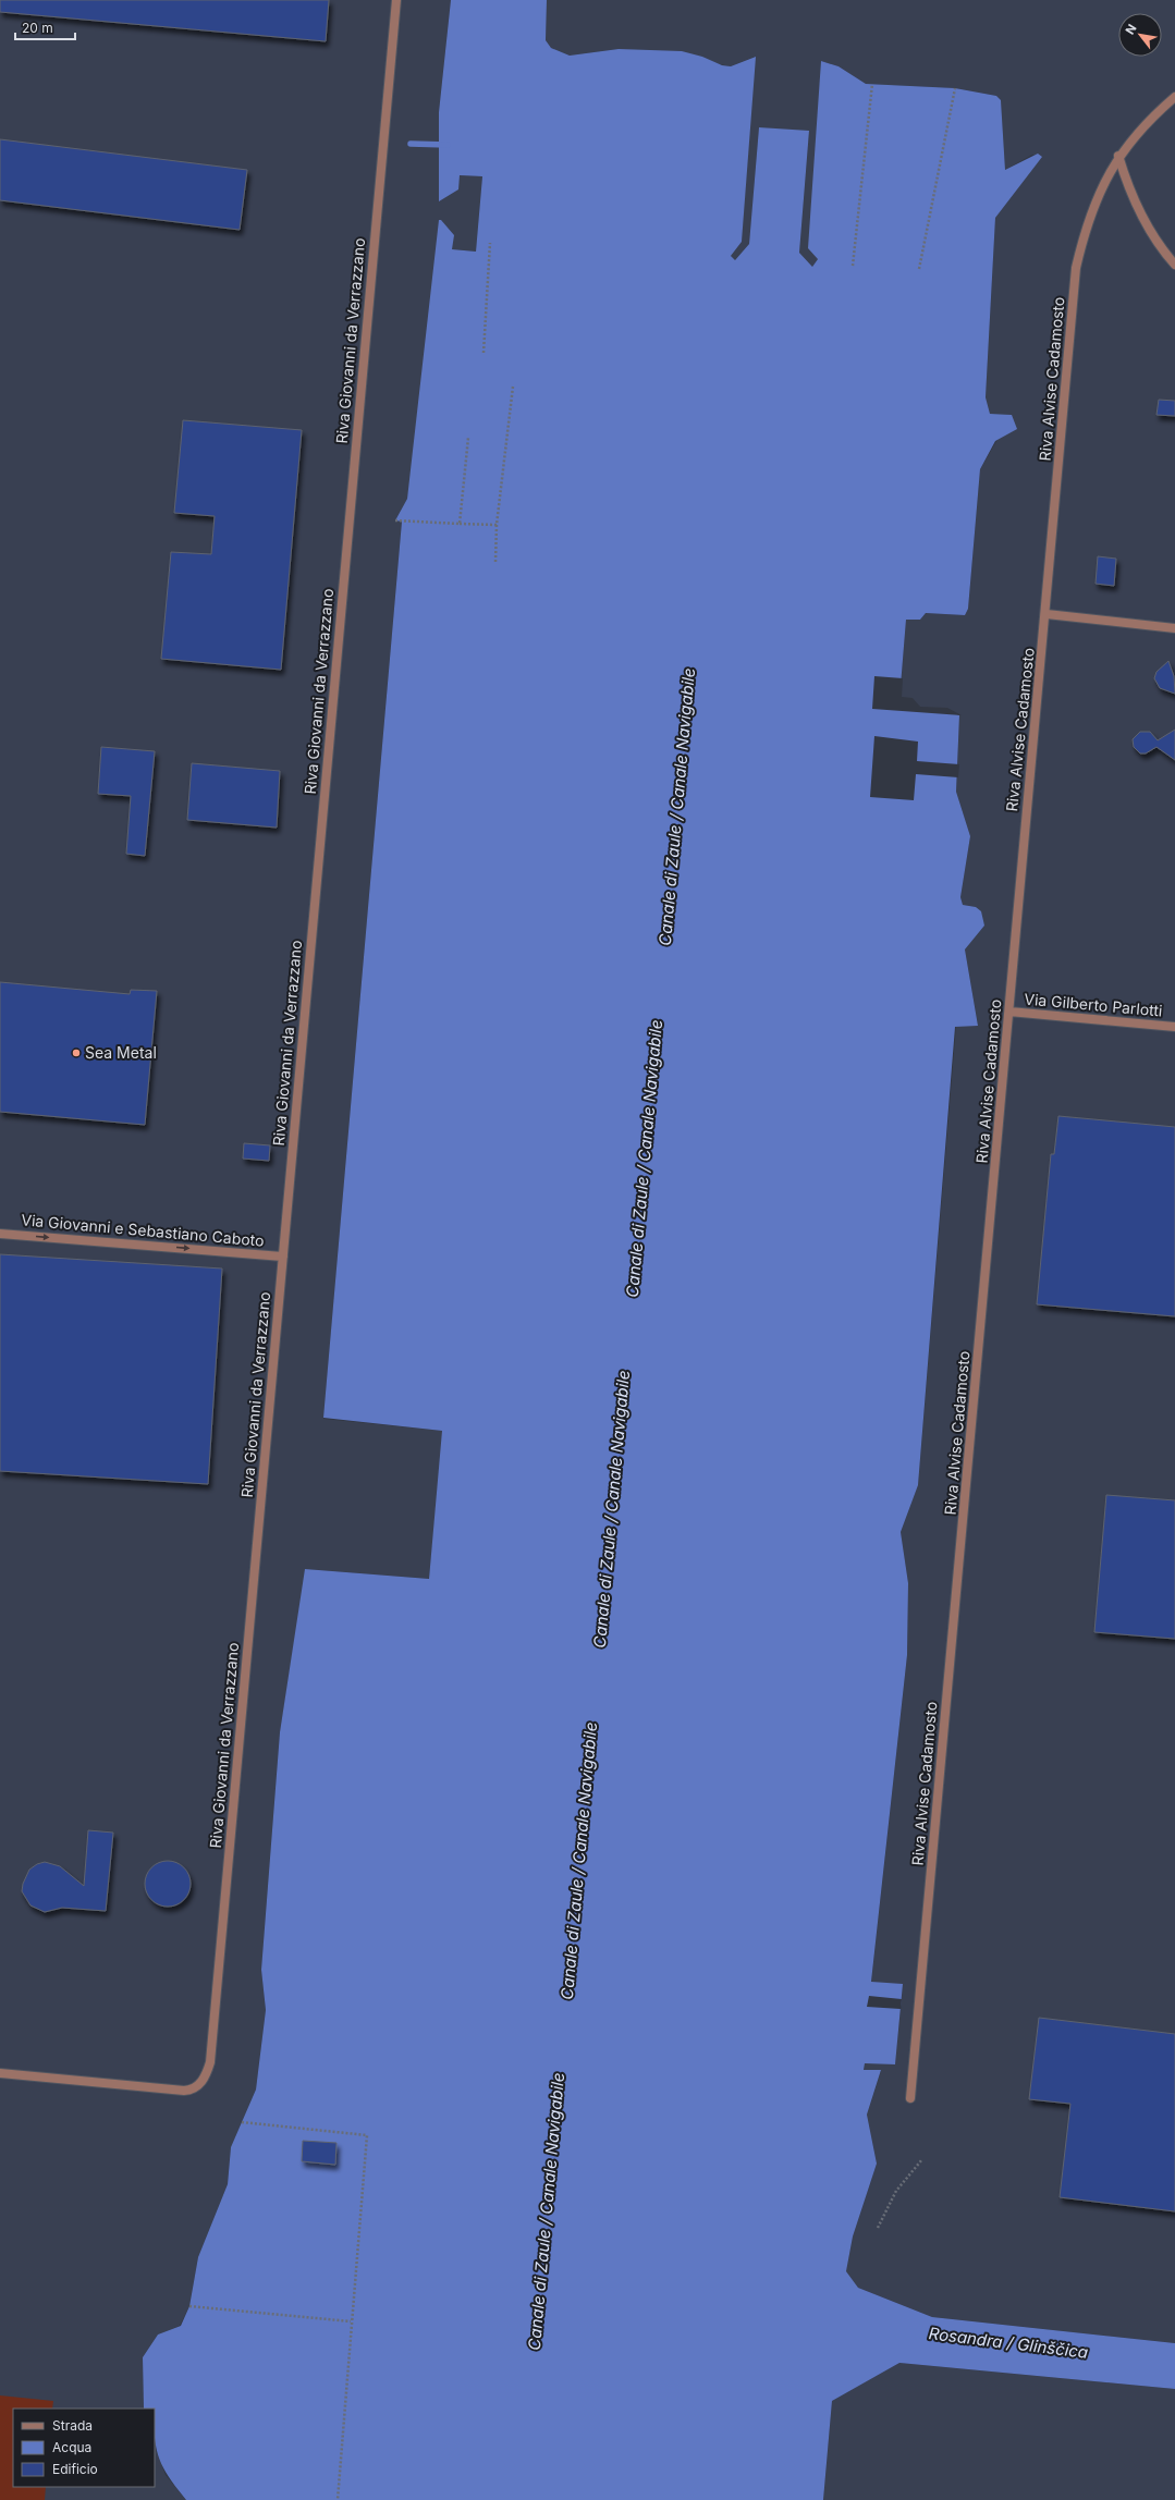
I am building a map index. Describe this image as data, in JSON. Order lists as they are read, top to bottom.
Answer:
{
  "streets": {
    "street": [
      "Riva Giovanni da Verrazzano",
      "Riva Alvise Cadamosto",
      "Via Gilberto Parlotti",
      "Via Giovanni e Sebastiano Caboto"
    ]
  },
  "crossings": [
    ["Riva Giovanni da Verrazzano", "Via Giovanni e Sebastiano Caboto"],
    ["Riva Alvise Cadamosto", "Via Gilberto Parlotti"]
  ],
  "one_way": ["Via Giovanni e Sebastiano Caboto"],
  "water": ["Canale di Zaule / Canale Navigabile", "Rosandra / Glinščica"],
  "places": ["Sea Metal"],
  "legend": ["Strada", "Acqua", "Edificio"],
  "scale_bar": "20 m",
  "north": "top left"
}
